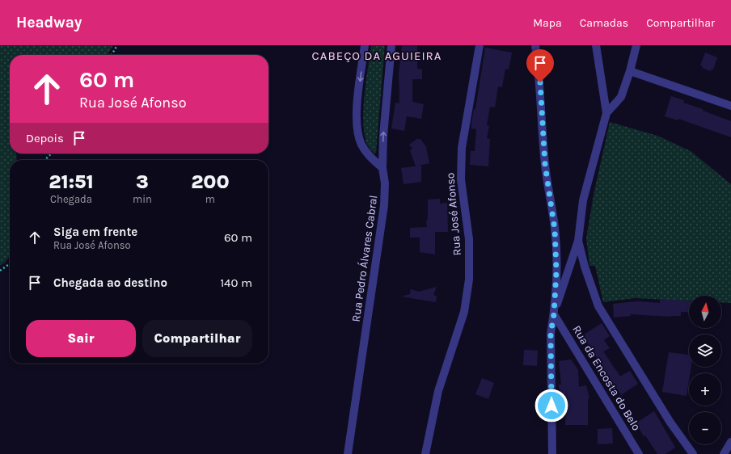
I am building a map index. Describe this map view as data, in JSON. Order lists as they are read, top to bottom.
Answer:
{
  "streets": {
    "street": ["Rua José Afonso", "Rua Pedro Álvares Cabral", "Rua da Encosta do Belo"]
  },
  "districts": ["CABEÇO DA AGUIEIRA"],
  "north": "top",
  "page": {
    "header": "Headway",
    "nav": ["Mapa", "Camadas", "Compartilhar"],
    "turn": ["60 m", "Rua José Afonso"],
    "then": "Depois",
    "eta": [
      "21:51",
      "Chegada",
      "3",
      "min",
      "200",
      "m"
    ],
    "list": [
      {
        "name": "Siga em frente",
        "note": "Rua José Afonso",
        "value": "60 m"
      },
      {
        "name": "Chegada ao destino",
        "value": "140 m"
      }
    ],
    "map_buttons": ["+", "−"],
    "buttons": ["Sair", "Compartilhar"]
  }
}
